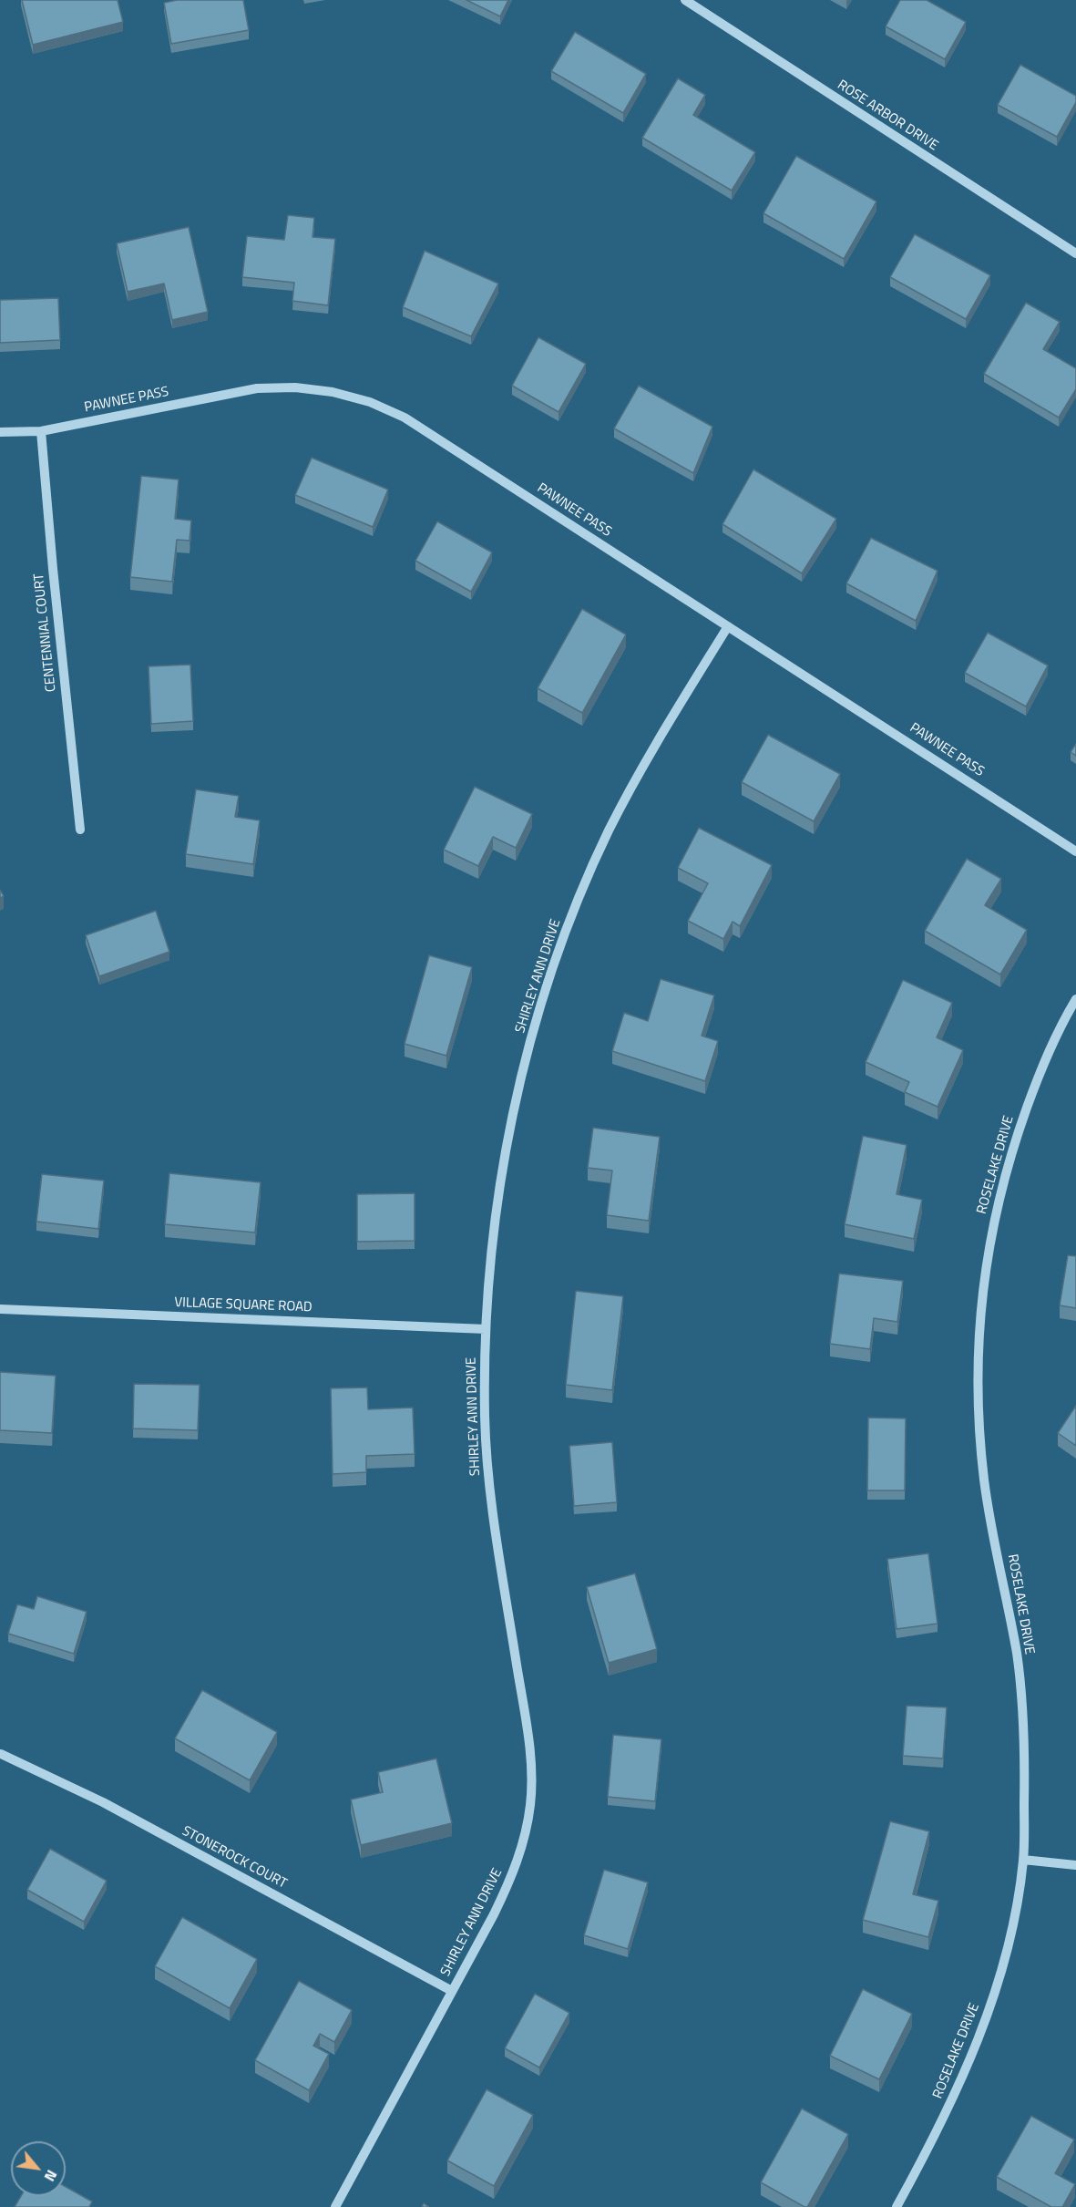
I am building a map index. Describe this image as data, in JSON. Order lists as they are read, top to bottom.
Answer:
{
  "streets": {
    "street": [
      "ROSE ARBOR DRIVE",
      "PAWNEE PASS",
      "CENTENNIAL COURT",
      "SHIRLEY ANN DRIVE",
      "ROSELAKE DRIVE",
      "VILLAGE SQUARE ROAD",
      "STONEROCK COURT"
    ]
  },
  "crossings": [
    ["PAWNEE PASS", "CENTENNIAL COURT"],
    ["PAWNEE PASS", "SHIRLEY ANN DRIVE"],
    ["SHIRLEY ANN DRIVE", "VILLAGE SQUARE ROAD"],
    ["SHIRLEY ANN DRIVE", "STONEROCK COURT"]
  ],
  "north": "bottom right"
}
